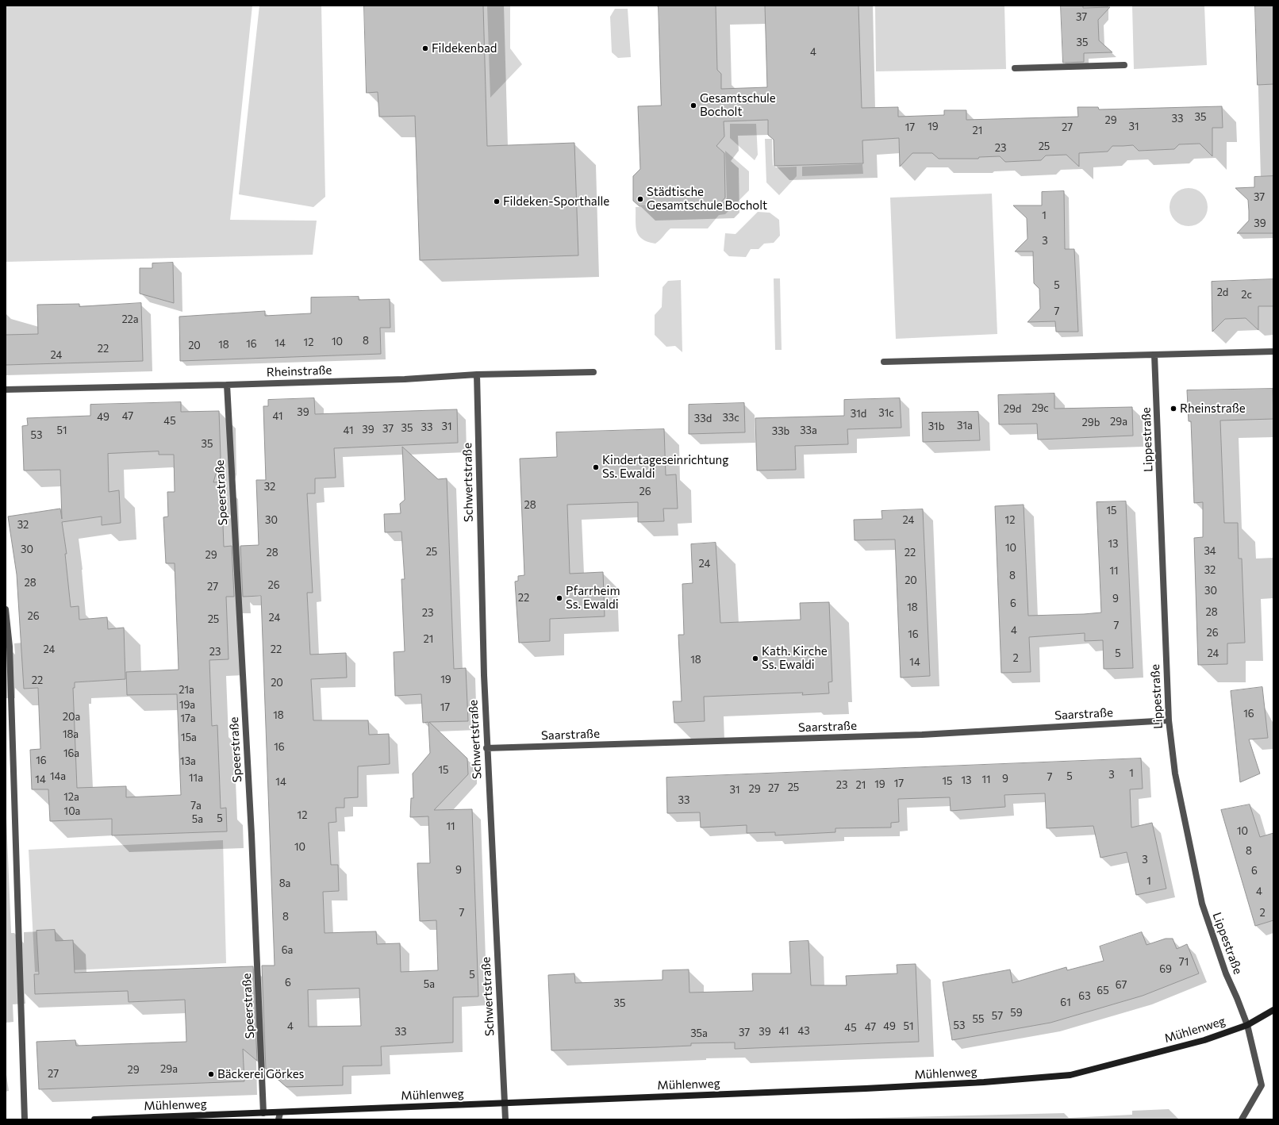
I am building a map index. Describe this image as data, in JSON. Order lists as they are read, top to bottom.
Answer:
{
  "streets": {
    "main road": ["Mühlenweg"],
    "street": [
      "Rheinstraße",
      "Lippestraße",
      "Schwertstraße",
      "Speerstraße",
      "Saarstraße"
    ]
  },
  "crossings": [
    ["Rheinstraße", "Schwertstraße"],
    ["Rheinstraße", "Speerstraße"],
    ["Lippestraße", "Saarstraße"],
    ["Lippestraße", "Mühlenweg"],
    ["Schwertstraße", "Saarstraße"],
    ["Schwertstraße", "Mühlenweg"],
    ["Speerstraße", "Mühlenweg"]
  ],
  "places": [
    "Fildekenbad",
    "Gesamtschule Bocholt",
    "Städtische Gesamtschule Bocholt",
    "Fildeken-Sporthalle",
    "Rheinstraße",
    "Kindertageseinrichtung Ss. Ewaldi",
    "Pfarrheim Ss. Ewaldi",
    "Kath. Kirche Ss. Ewaldi",
    "Bäckerei Görkes"
  ],
  "house_numbers": [
    "37",
    "35",
    "4",
    "35",
    "33",
    "29",
    "19",
    "31",
    "17",
    "27",
    "21",
    "25",
    "23",
    "37",
    "1",
    "39",
    "3",
    "5",
    "2d",
    "2c",
    "7",
    "22a",
    "8",
    "10",
    "12",
    "14",
    "16",
    "18",
    "20",
    "22",
    "24",
    "29c",
    "29d",
    "39",
    "31c",
    "31d",
    "47",
    "41",
    "49",
    "33c",
    "33d",
    "45",
    "29a",
    "29b",
    "31a",
    "31",
    "31b",
    "33",
    "35",
    "37",
    "39",
    "51",
    "41",
    "33a",
    "33b",
    "53",
    "35",
    "32",
    "26",
    "28",
    "15",
    "30",
    "24",
    "12",
    "32",
    "13",
    "10",
    "30",
    "34",
    "25",
    "28",
    "22",
    "29",
    "24",
    "32",
    "11",
    "8",
    "20",
    "28",
    "26",
    "27",
    "30",
    "22",
    "9",
    "6",
    "18",
    "28",
    "23",
    "26",
    "24",
    "25",
    "7",
    "4",
    "26",
    "16",
    "21",
    "24",
    "22",
    "23",
    "5",
    "24",
    "2",
    "18",
    "14",
    "19",
    "22",
    "20",
    "21a",
    "19a",
    "17",
    "16",
    "18",
    "20a",
    "17a",
    "18a",
    "15a",
    "16",
    "16a",
    "16",
    "13a",
    "15",
    "1",
    "3",
    "14a",
    "5",
    "7",
    "11a",
    "9",
    "14",
    "11",
    "13",
    "15",
    "14",
    "17",
    "19",
    "23",
    "21",
    "25",
    "27",
    "29",
    "31",
    "12a",
    "33",
    "7a",
    "10a",
    "12",
    "5",
    "5a",
    "11",
    "10",
    "10",
    "8",
    "3",
    "9",
    "6",
    "1",
    "8a",
    "4",
    "7",
    "2",
    "8",
    "6a",
    "71",
    "69",
    "5",
    "6",
    "5a",
    "67",
    "65",
    "63",
    "61",
    "35",
    "59",
    "57",
    "55",
    "53",
    "4",
    "49",
    "51",
    "47",
    "45",
    "41",
    "43",
    "33",
    "39",
    "37",
    "35a",
    "29a",
    "29",
    "27"
  ]
}
